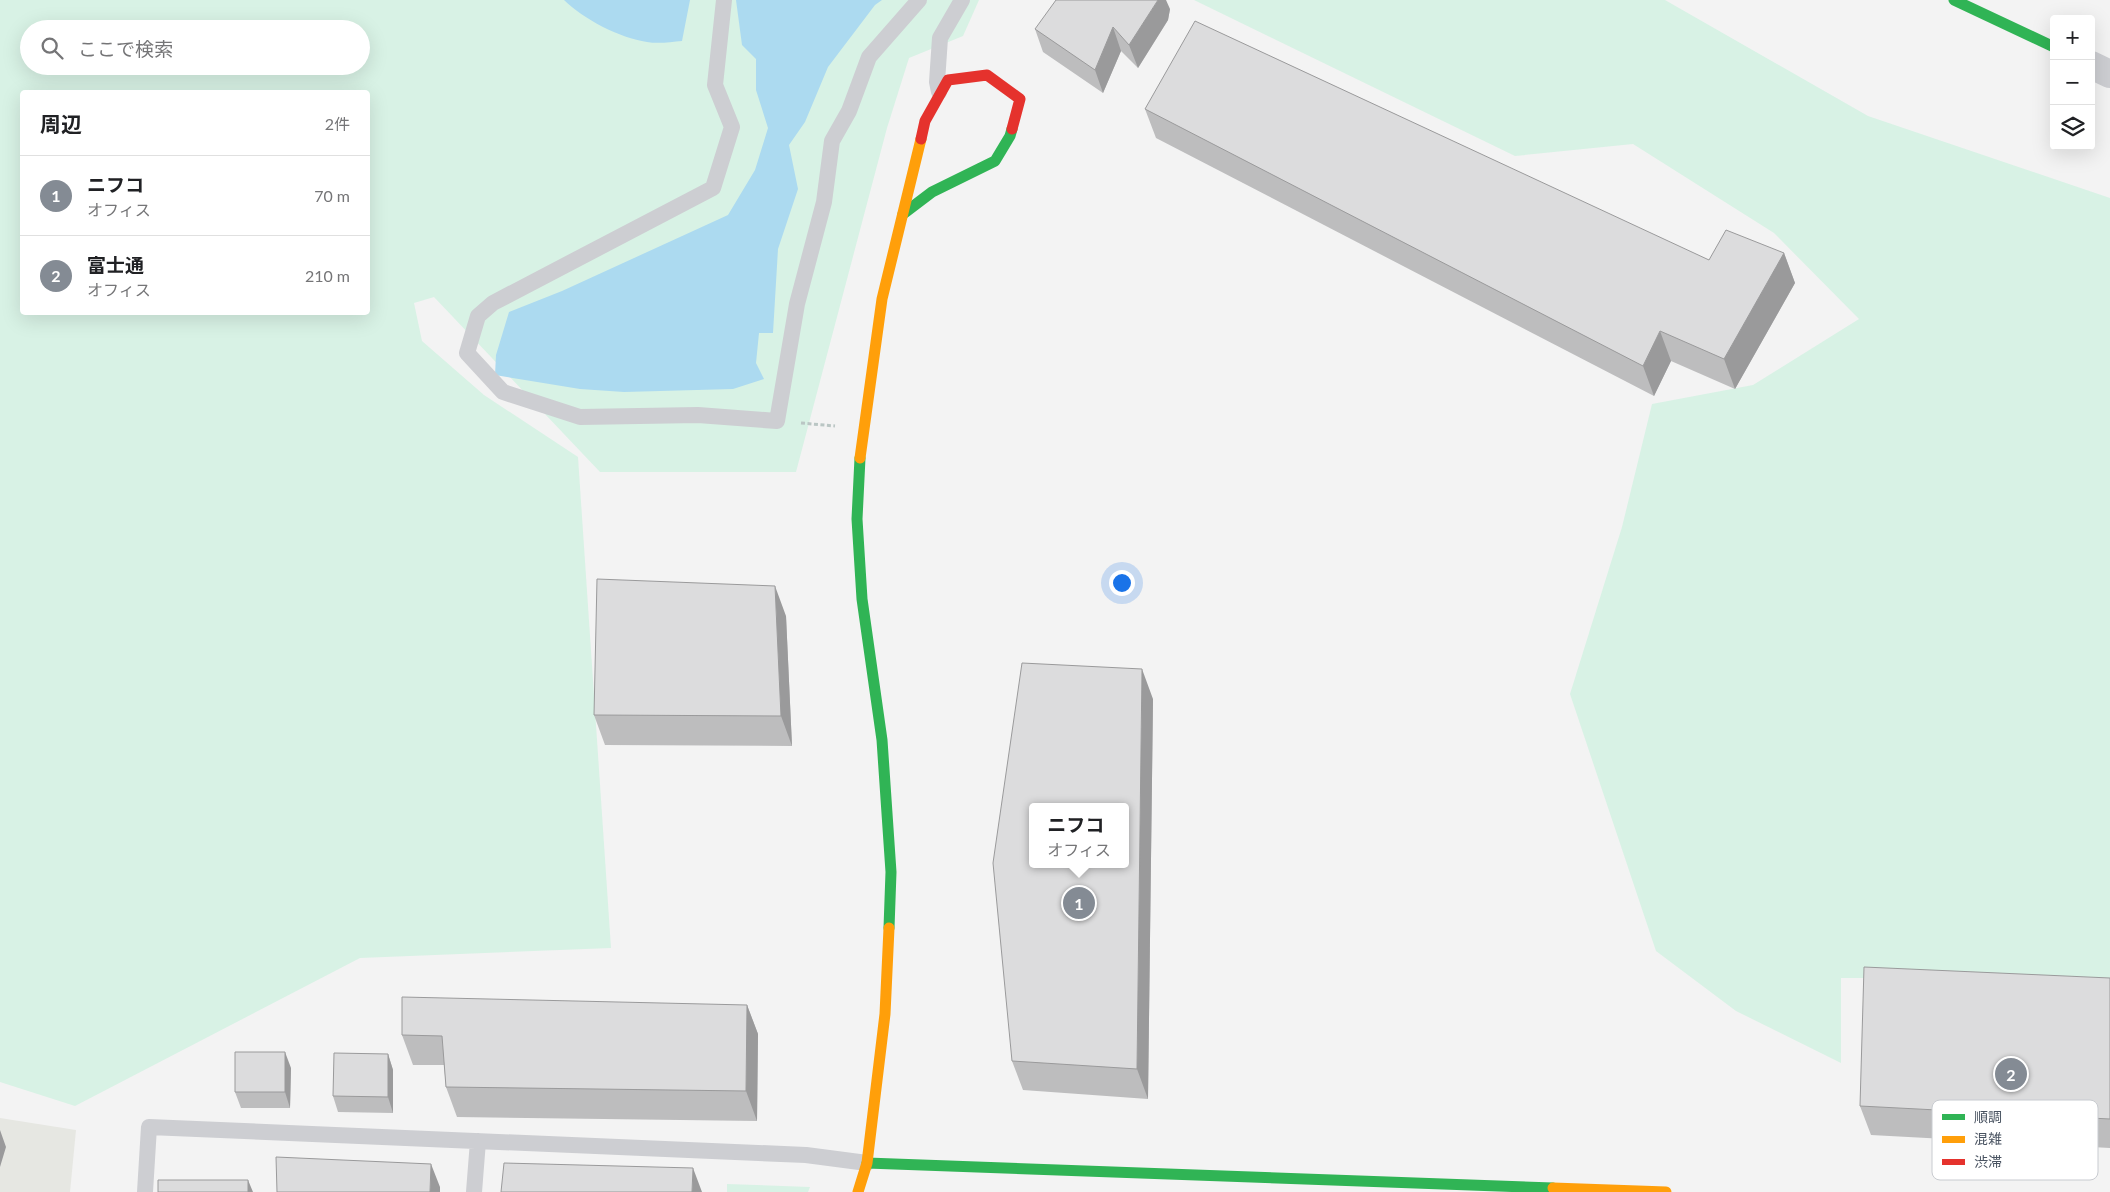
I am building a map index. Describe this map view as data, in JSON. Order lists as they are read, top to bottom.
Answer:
{
  "legend": ["順調", "混雑", "渋滞"],
  "page": {
    "map_buttons": ["+", "−"],
    "search": "ここで検索",
    "heading": ["周辺", "2件"],
    "list": [
      {
        "mark": "1",
        "name": "ニフコ",
        "note": "オフィス",
        "value": "70 m"
      },
      {
        "mark": "2",
        "name": "富士通",
        "note": "オフィス",
        "value": "210 m"
      }
    ],
    "popup": ["ニフコ", "オフィス"],
    "pins": ["1", "2"]
  }
}
